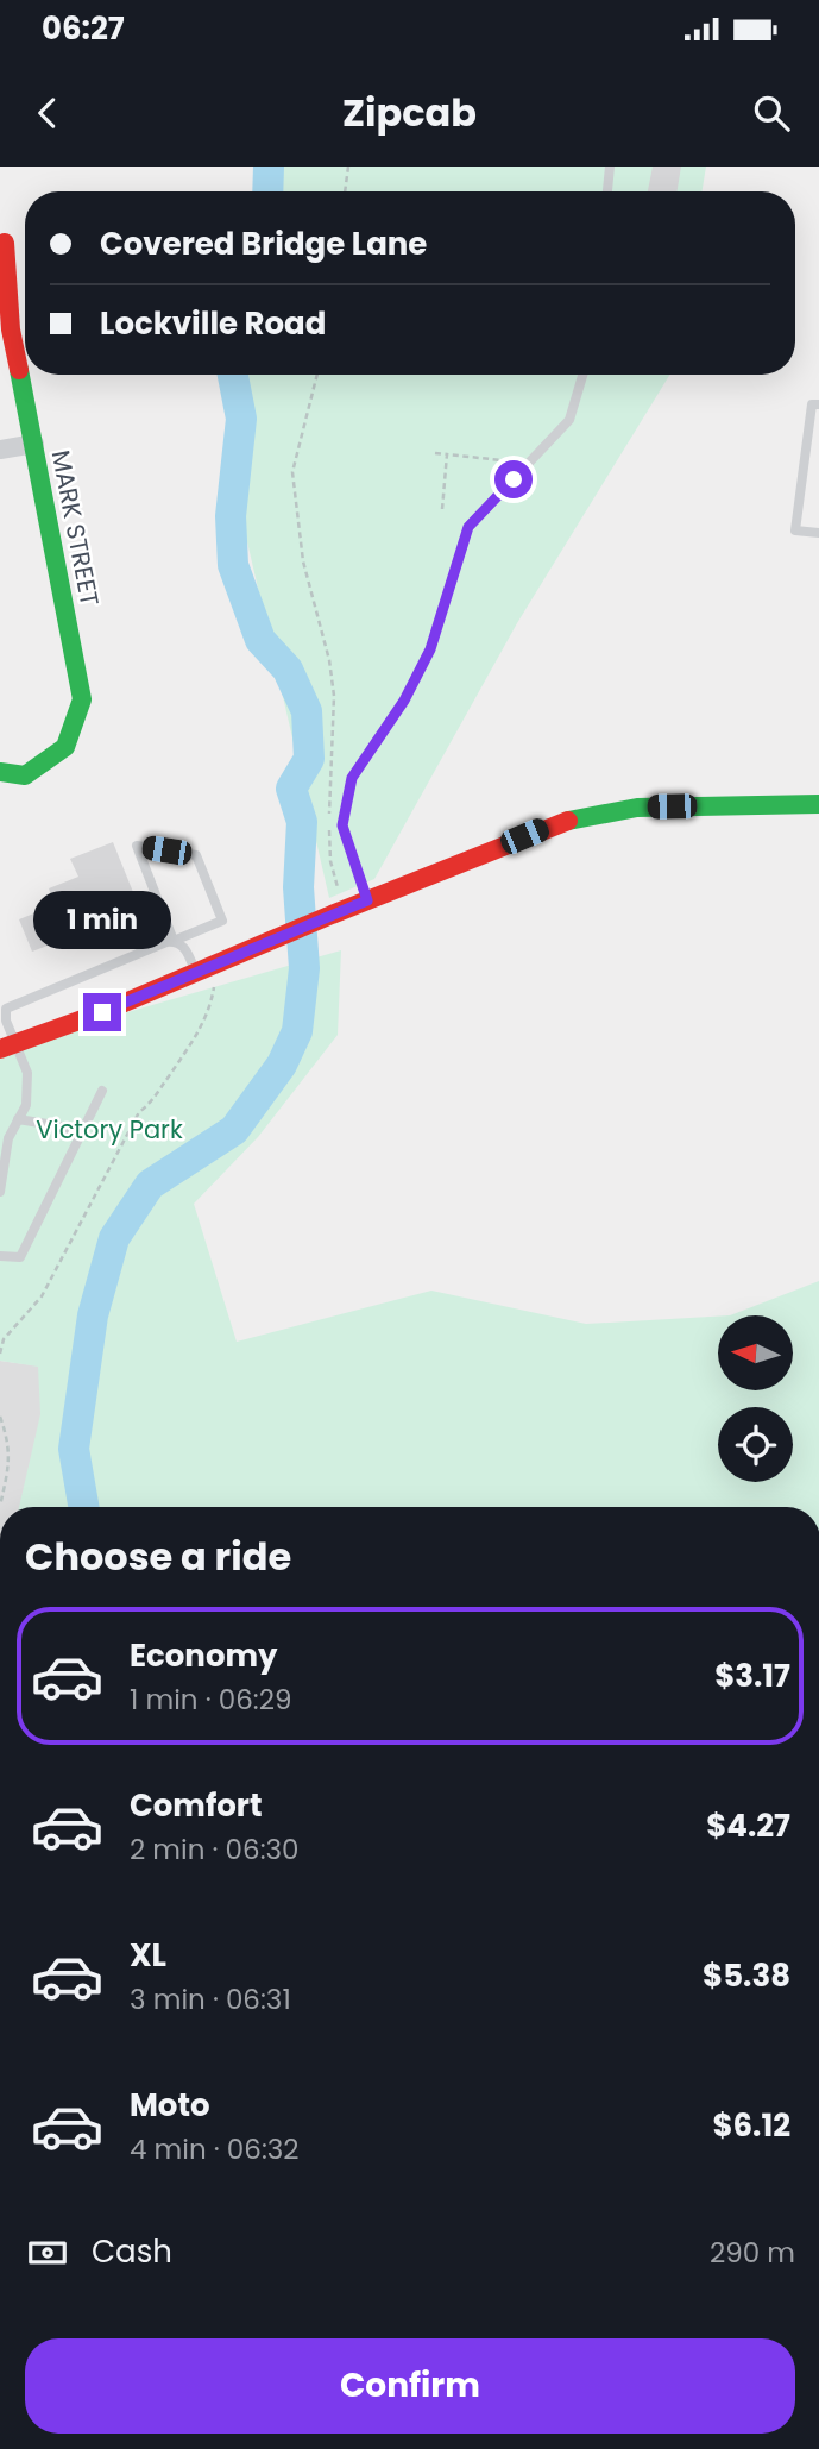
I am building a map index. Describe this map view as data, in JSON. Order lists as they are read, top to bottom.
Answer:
{
  "streets": {
    "main road": ["MARK STREET"]
  },
  "parks": ["Victory Park"],
  "north": "left",
  "page": {
    "status": "06:27",
    "header": "Zipcab",
    "banner": ["Covered Bridge Lane", "Lockville Road"],
    "bubble": "1 min",
    "heading": "Choose a ride",
    "list": [
      {
        "name": "Economy",
        "note": "1 min · 06:29",
        "value": "$3.17"
      },
      {
        "name": "Comfort",
        "note": "2 min · 06:30",
        "value": "$4.27"
      },
      {
        "name": "XL",
        "note": "3 min · 06:31",
        "value": "$5.38"
      },
      {
        "name": "Moto",
        "note": "4 min · 06:32",
        "value": "$6.12"
      }
    ],
    "pay": ["Cash", "290 m"],
    "buttons": "Confirm"
  }
}
